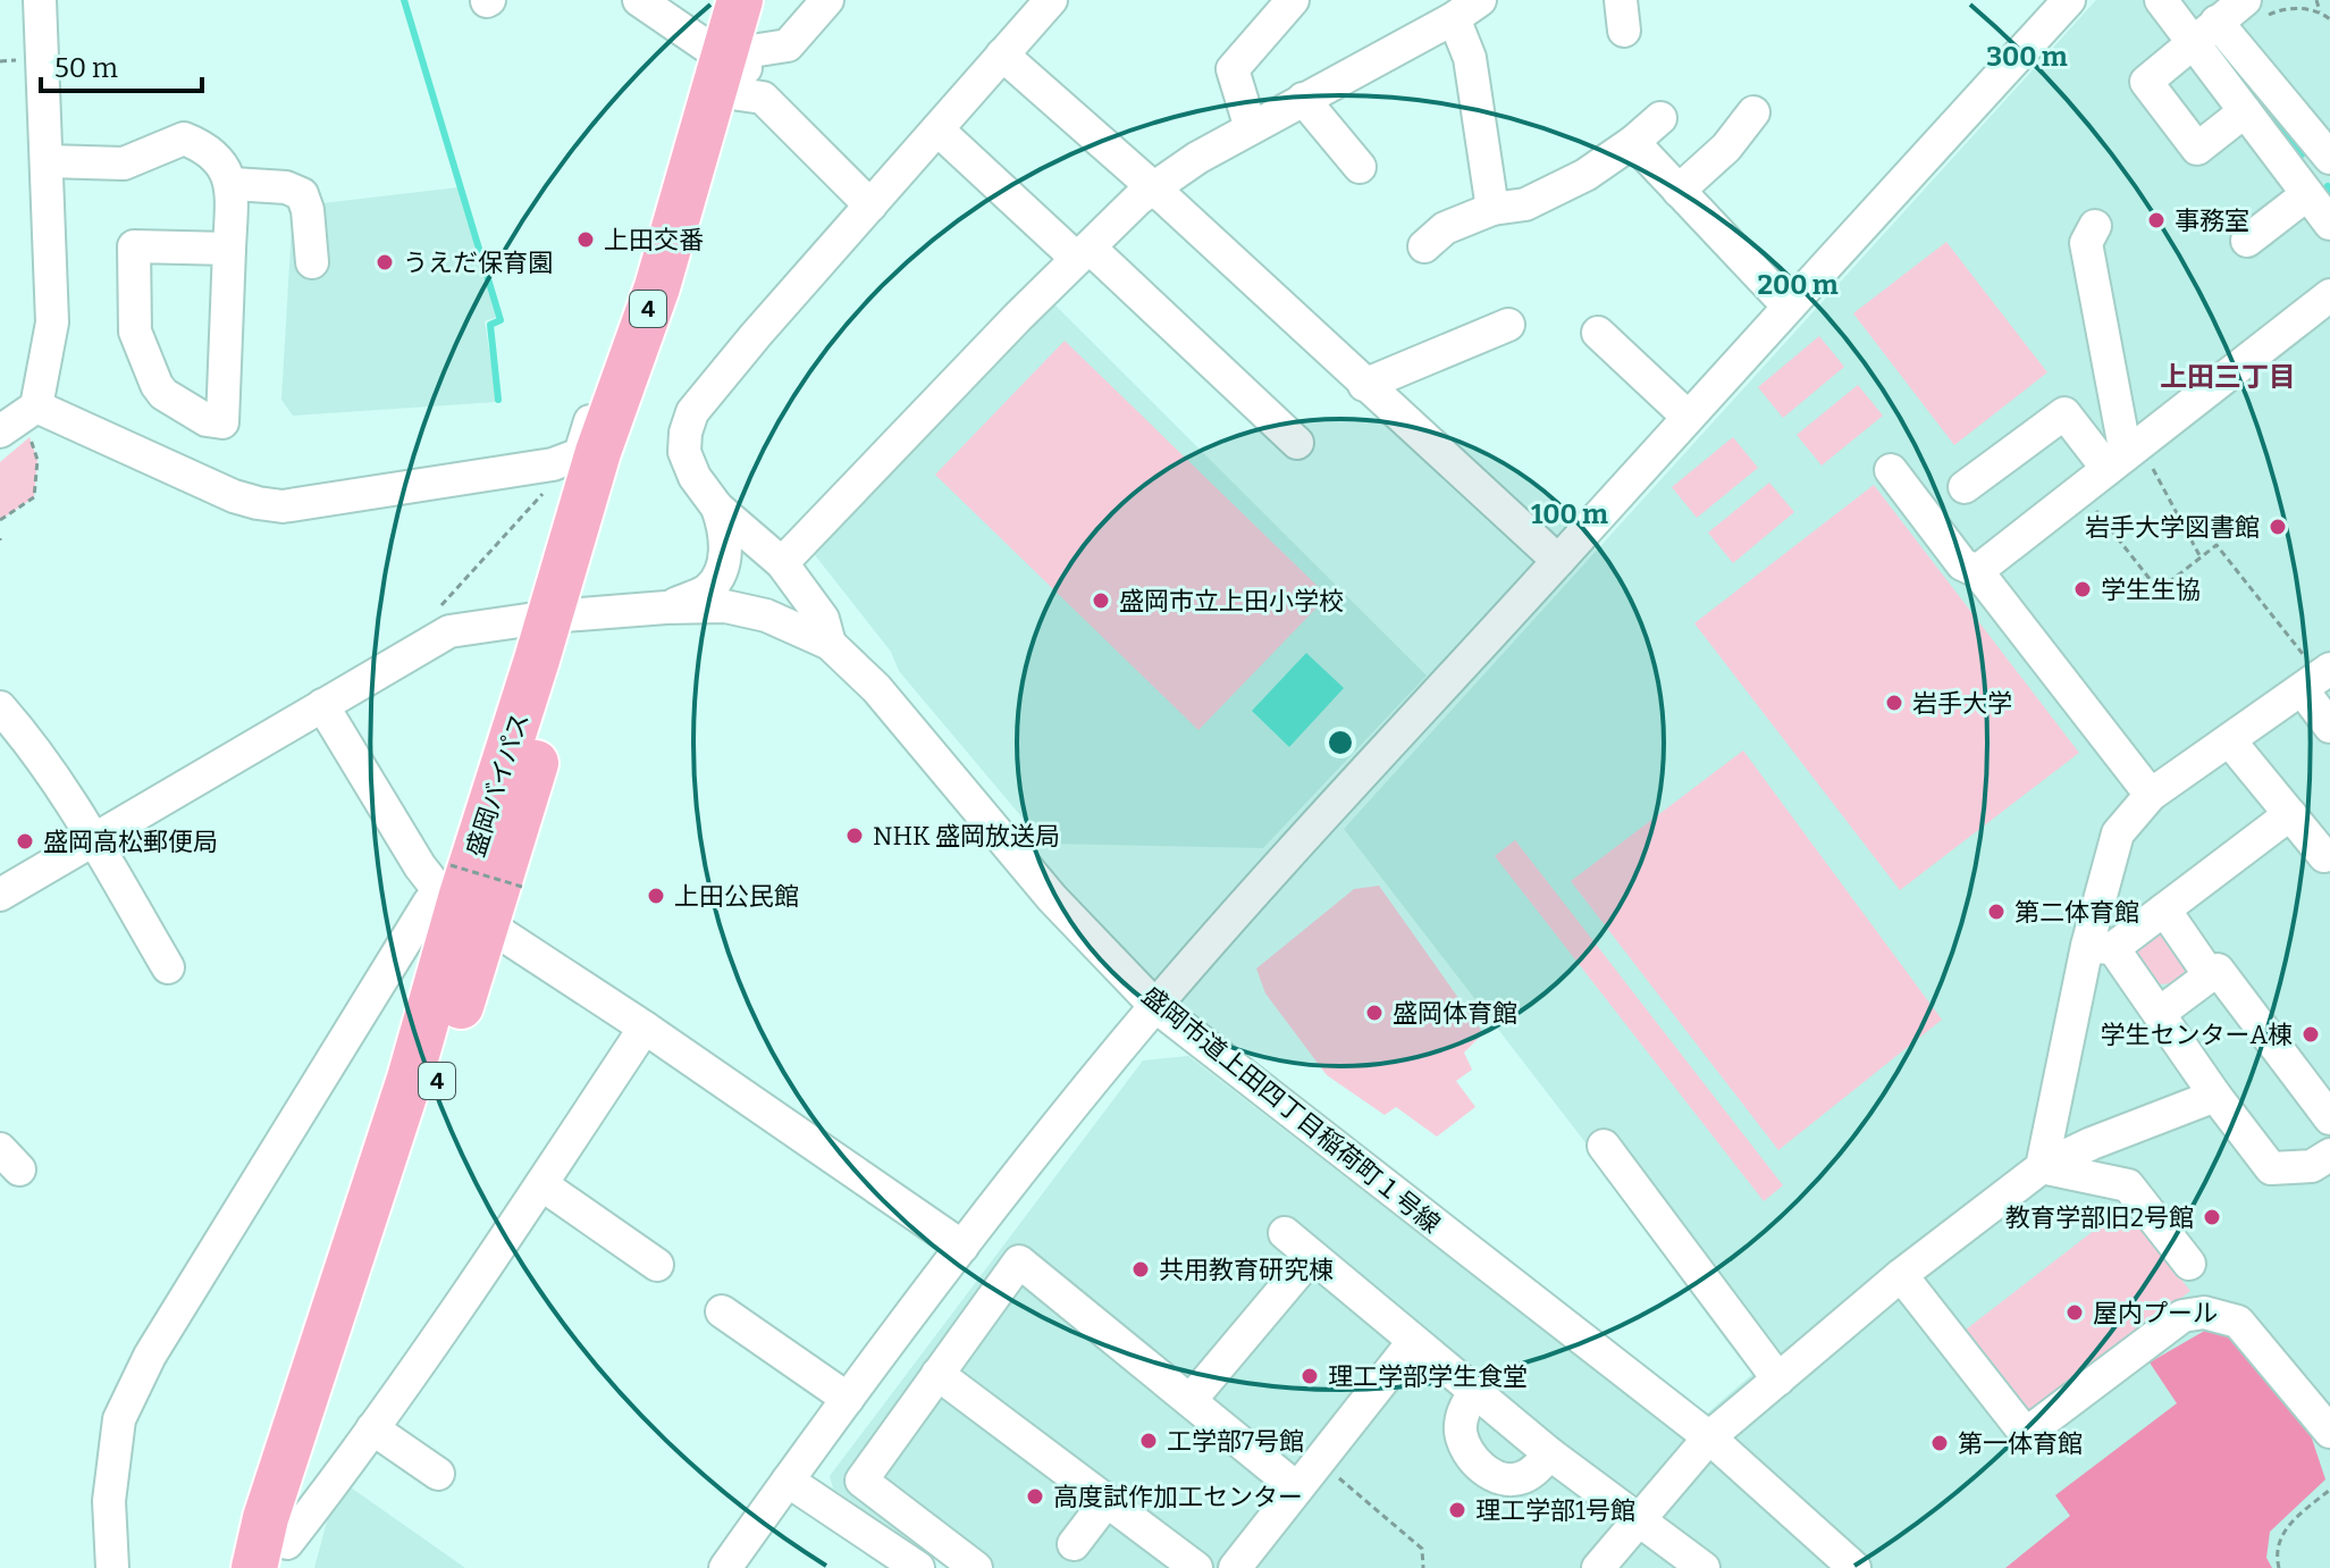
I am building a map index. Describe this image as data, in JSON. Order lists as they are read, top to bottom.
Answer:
{
  "streets": {
    "highway": ["4", "盛岡バイパス"],
    "street": ["盛岡市道上田四丁目稲荷町１号線"]
  },
  "crossings": [
    ["盛岡バイパス", "盛岡市道上田四丁目稲荷町１号線"]
  ],
  "districts": ["上田三丁目"],
  "places": [
    "事務室",
    "上田交番",
    "うえだ保育園",
    "岩手大学図書館",
    "学生生協",
    "盛岡市立上田小学校",
    "岩手大学",
    "NHK 盛岡放送局",
    "盛岡高松郵便局",
    "上田公民館",
    "第二体育館",
    "盛岡体育館",
    "学生センターA棟",
    "教育学部旧2号館",
    "共用教育研究棟",
    "屋内プール",
    "理工学部学生食堂",
    "工学部7号館",
    "第一体育館",
    "高度試作加工センター",
    "理工学部1号館"
  ],
  "scale_bar": "50 m",
  "rings": ["300 m", "200 m", "100 m"]
}
